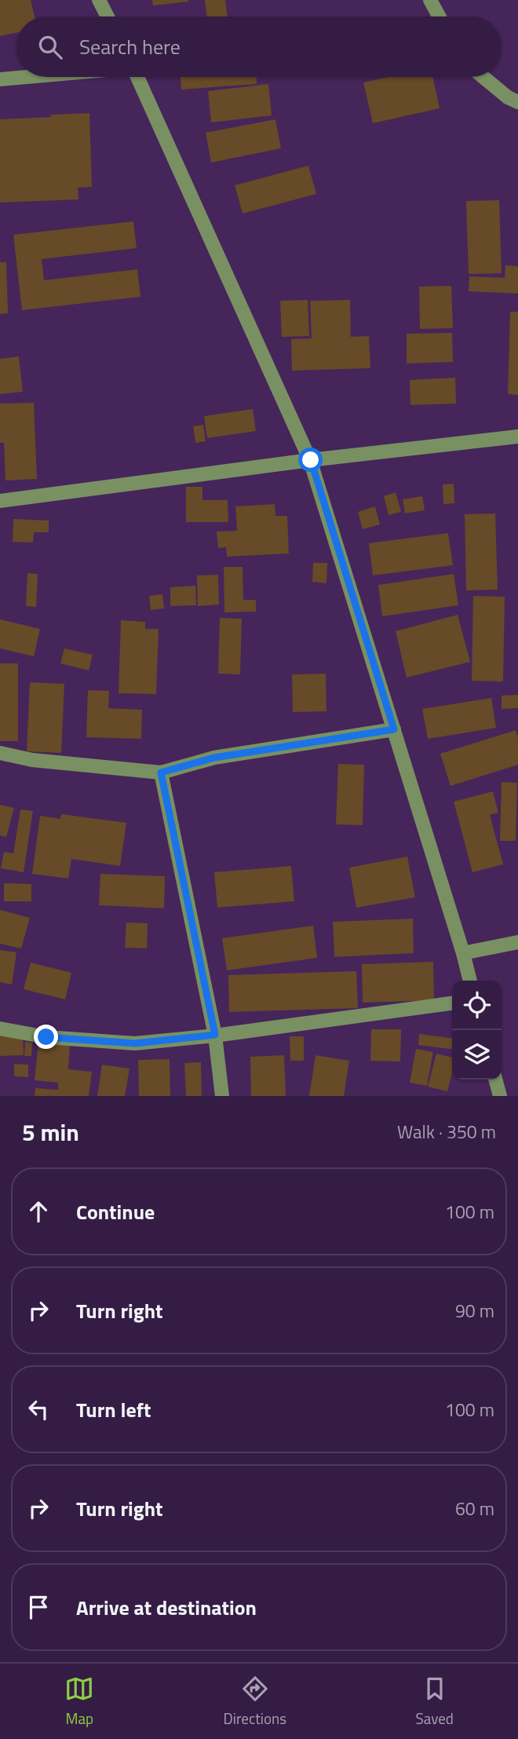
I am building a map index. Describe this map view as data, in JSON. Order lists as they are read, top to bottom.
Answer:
{
  "page": {
    "search": "Search here",
    "heading": ["5 min", "Walk · 350 m"],
    "list": [
      ["Continue", "100 m"],
      ["Turn right", "90 m"],
      ["Turn left", "100 m"],
      ["Turn right", "60 m"],
      "Arrive at destination"
    ],
    "nav": ["Map", "Directions", "Saved"]
  }
}
